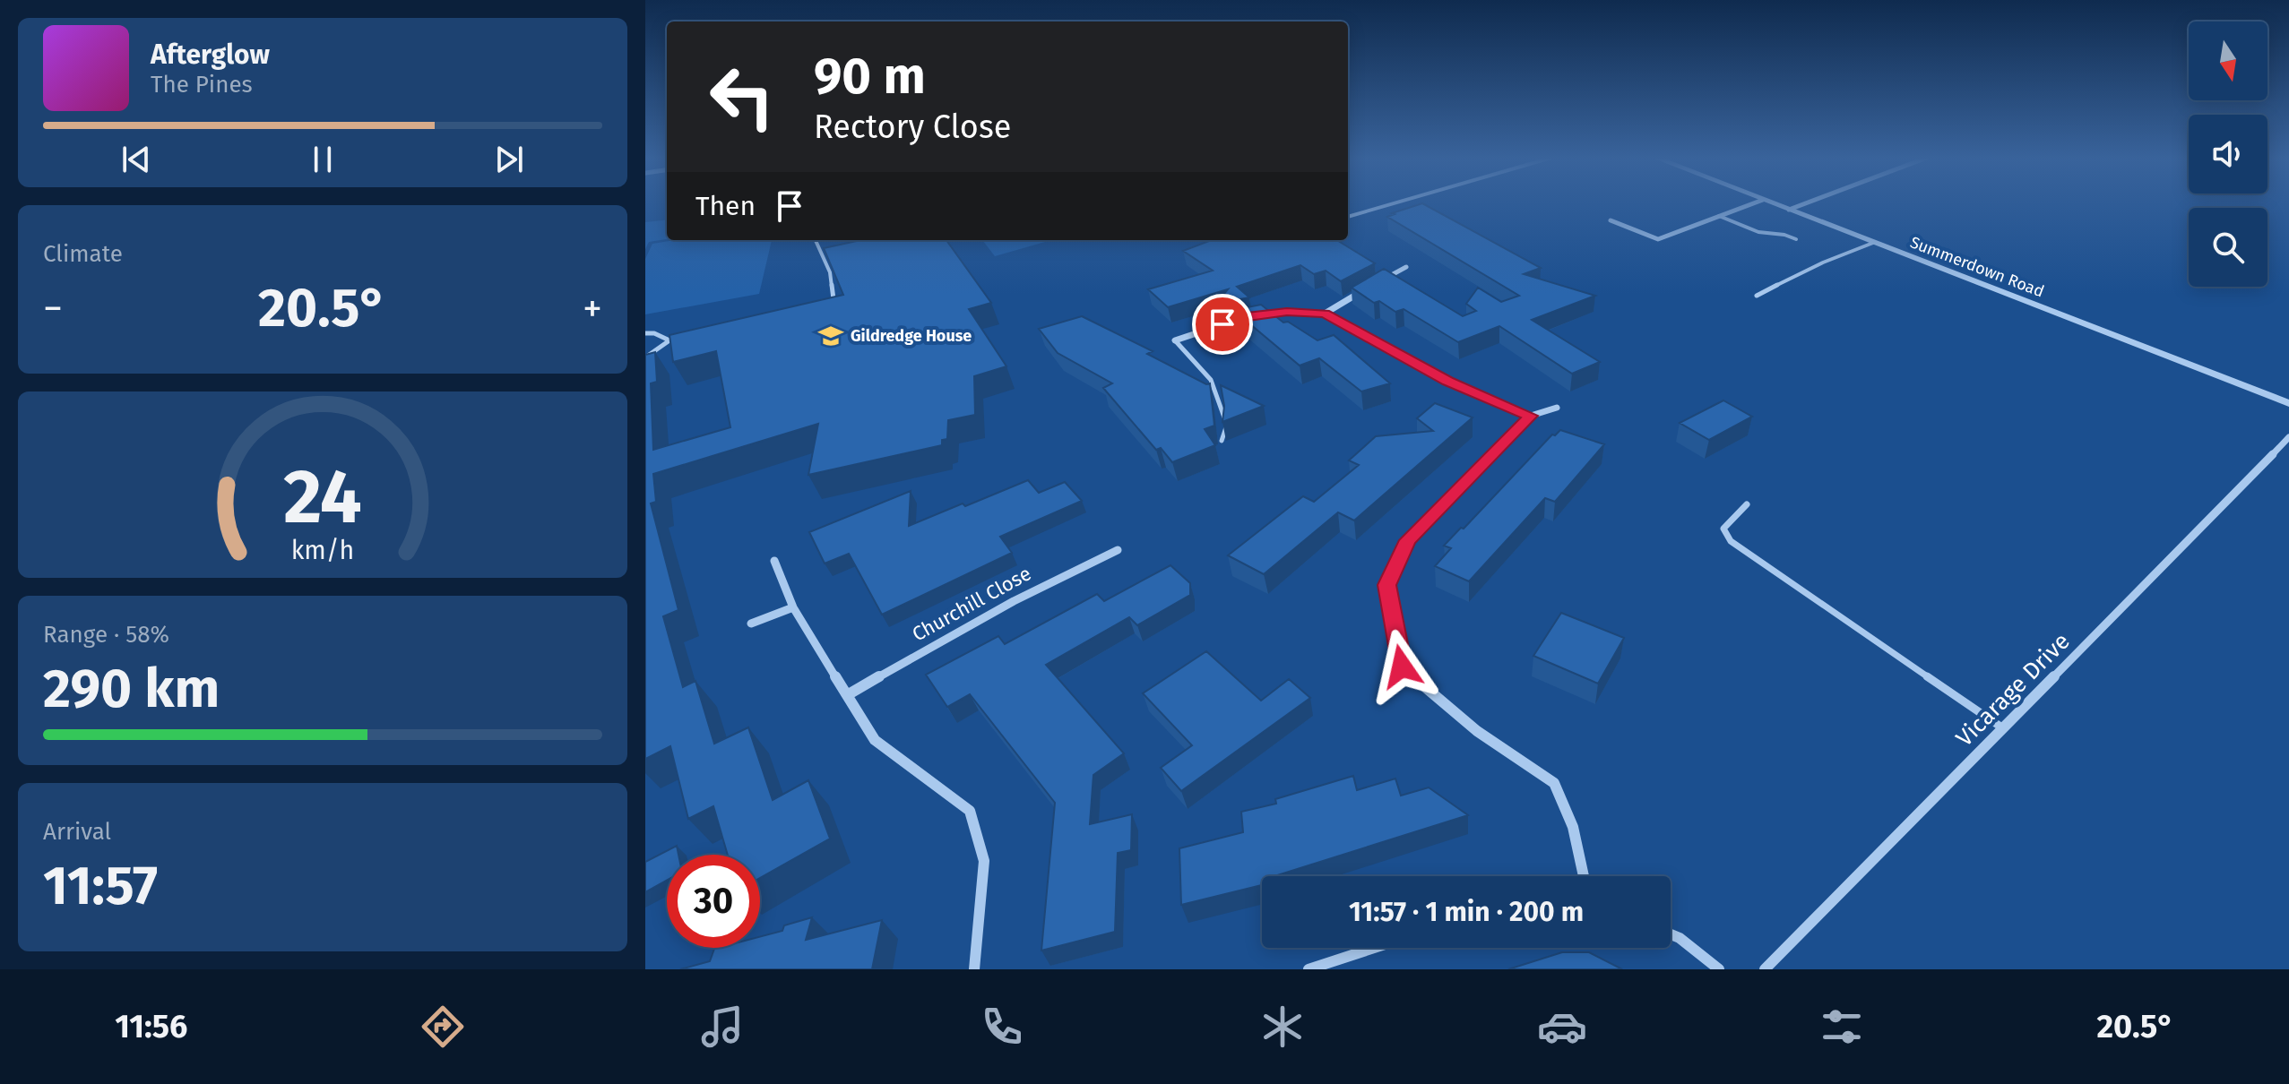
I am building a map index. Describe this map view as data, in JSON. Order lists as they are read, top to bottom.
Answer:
{
  "streets": {
    "street": ["Summerdown Road", "Churchill Close", "Vicarage Drive"]
  },
  "places": {
    "school or university": ["Gildredge House"]
  },
  "north": "bottom",
  "page": {
    "turn": ["90 m", "Rectory Close"],
    "song": ["Afterglow", "The Pines"],
    "then": "Then",
    "tile": [
      "Climate",
      ["Range · 58%", "290 km"],
      ["Arrival", "11:57"]
    ],
    "heat": ["−", "20.5°", "+"],
    "limit": "30",
    "trip": "11:57 · 1 min · 200 m",
    "tabs": ["11:56", "20.5°"],
    "gauge": ["24", "km/h"]
  }
}
